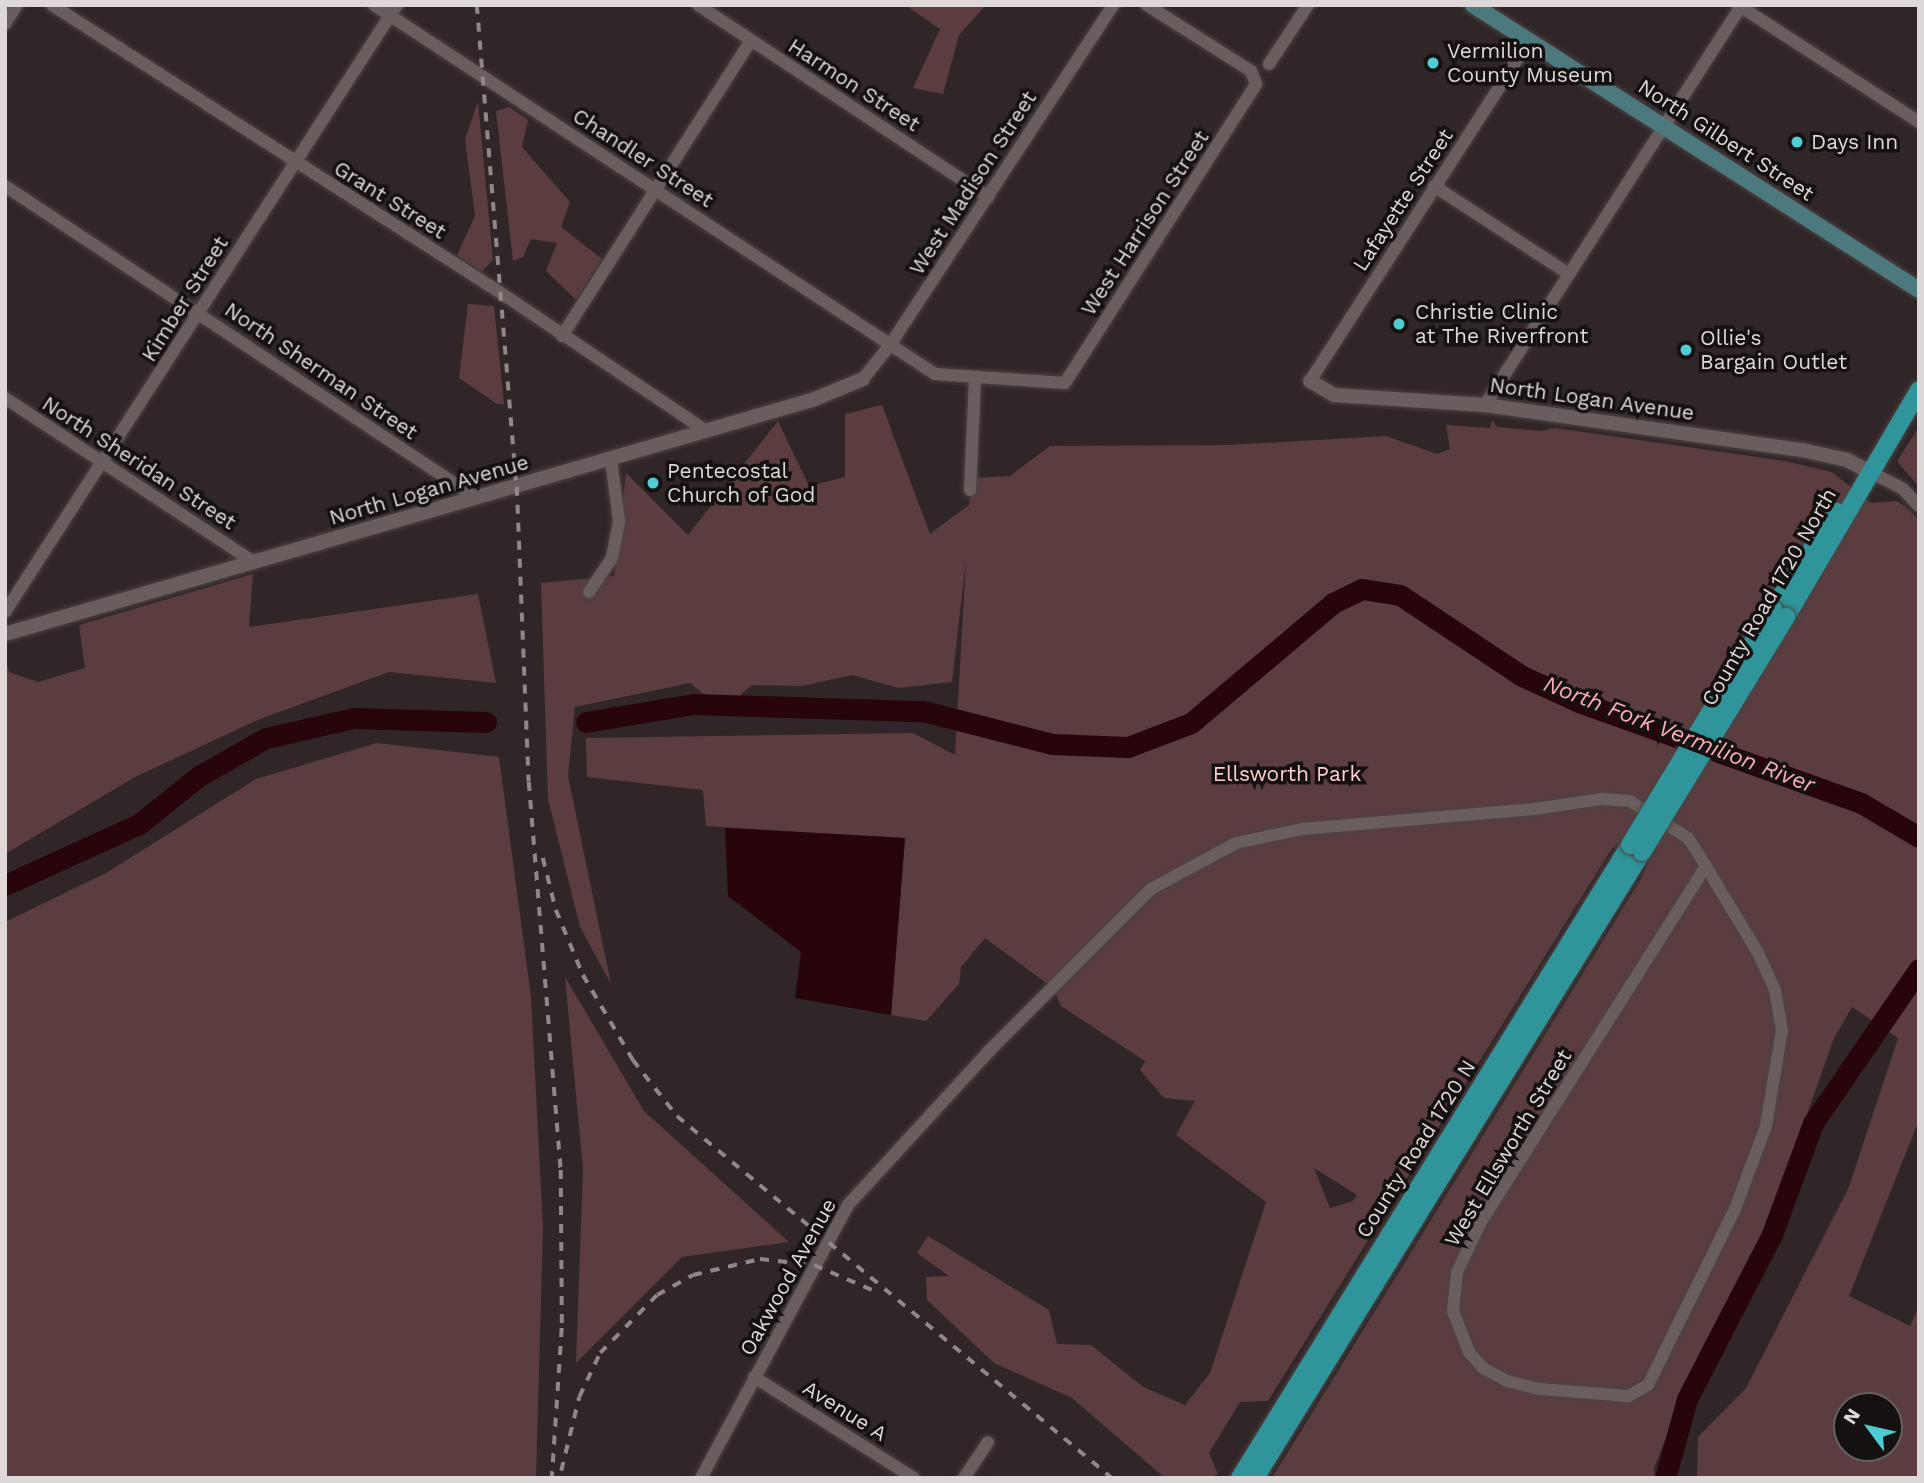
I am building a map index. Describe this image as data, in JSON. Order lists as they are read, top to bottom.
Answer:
{
  "streets": {
    "main road": ["North Gilbert Street", "County Road 1720 North", "County Road 1720 N"],
    "street": [
      "Harmon Street",
      "Chandler Street",
      "West Madison Street",
      "Grant Street",
      "Lafayette Street",
      "West Harrison Street",
      "Kimber Street",
      "North Sherman Street",
      "North Logan Avenue",
      "North Sheridan Street",
      "West Ellsworth Street",
      "Oakwood Avenue",
      "Avenue A"
    ]
  },
  "crossings": [
    ["Harmon Street", "West Madison Street"],
    ["North Gilbert Street", "Lafayette Street"],
    ["Chandler Street", "West Madison Street"],
    ["Chandler Street", "Kimber Street"],
    ["West Madison Street", "North Logan Avenue"],
    ["Grant Street", "Kimber Street"],
    ["Grant Street", "North Logan Avenue"],
    ["Lafayette Street", "North Logan Avenue"],
    ["Kimber Street", "North Sherman Street"],
    ["Kimber Street", "North Sheridan Street"],
    ["North Sherman Street", "North Logan Avenue"],
    ["North Logan Avenue", "North Sheridan Street"],
    ["North Logan Avenue", "County Road 1720 North"],
    ["County Road 1720 North", "County Road 1720 N"],
    ["West Ellsworth Street", "Oakwood Avenue"],
    ["Oakwood Avenue", "Avenue A"]
  ],
  "water": ["North Fork Vermilion River"],
  "parks": ["Ellsworth Park"],
  "places": [
    "Vermilion County Museum",
    "Days Inn",
    "Christie Clinic at The Riverfront",
    "Ollie's Bargain Outlet",
    "Pentecostal Church of God"
  ],
  "north": "top left"
}
